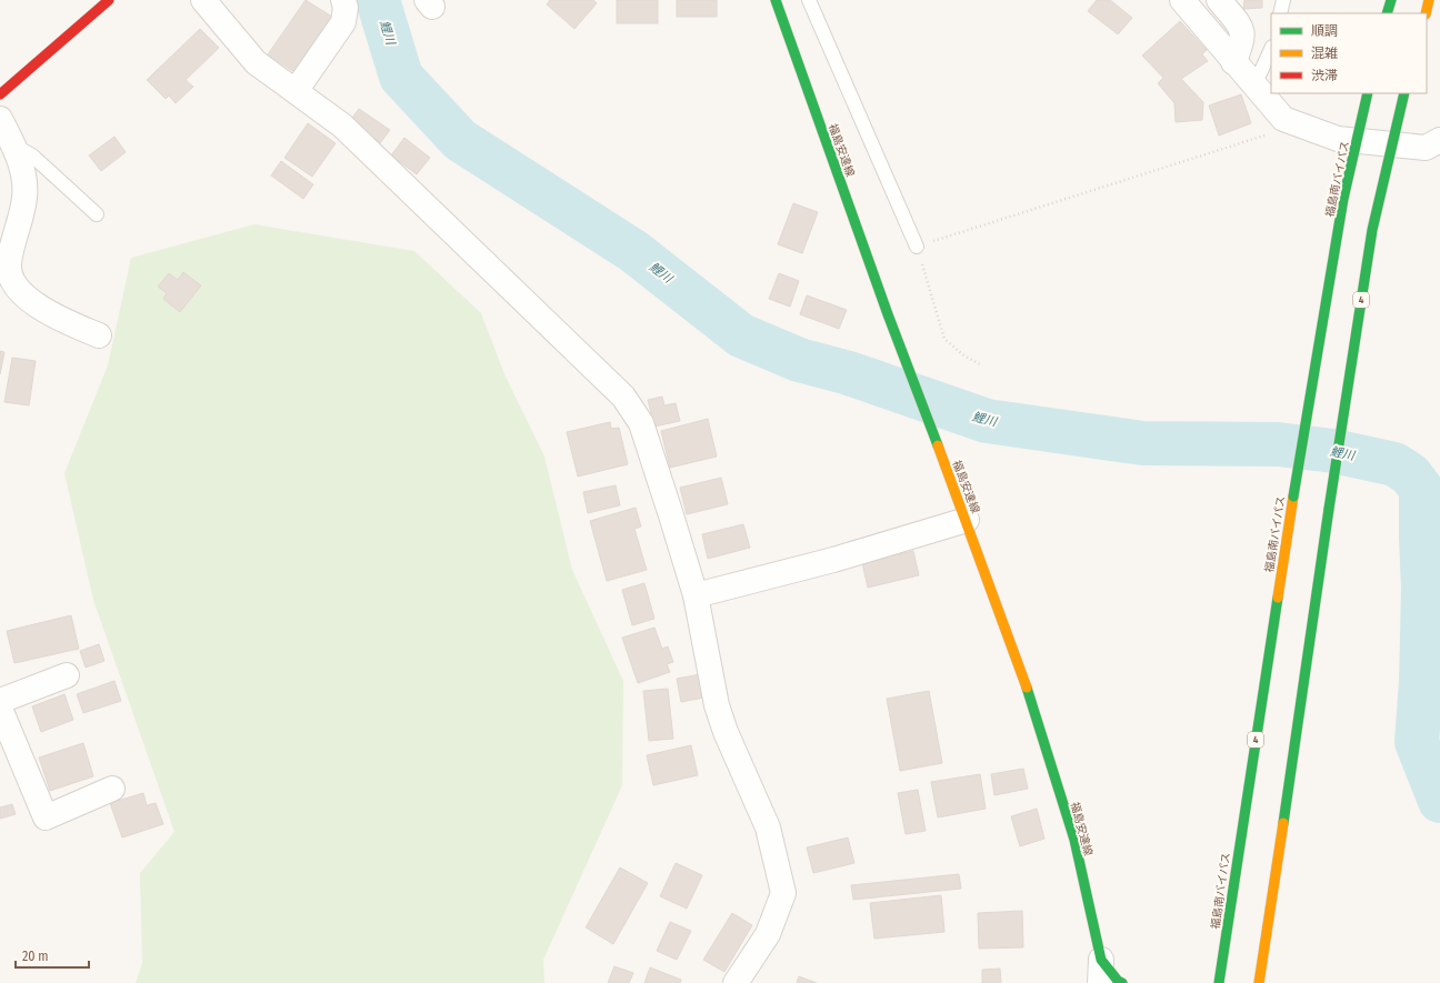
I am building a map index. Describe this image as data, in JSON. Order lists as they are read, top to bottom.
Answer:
{
  "streets": {
    "main road": ["福島安達線", "福島南バイパス", "4"]
  },
  "water": ["鯉川"],
  "legend": ["順調", "混雑", "渋滞"],
  "scale_bar": "20 m"
}
